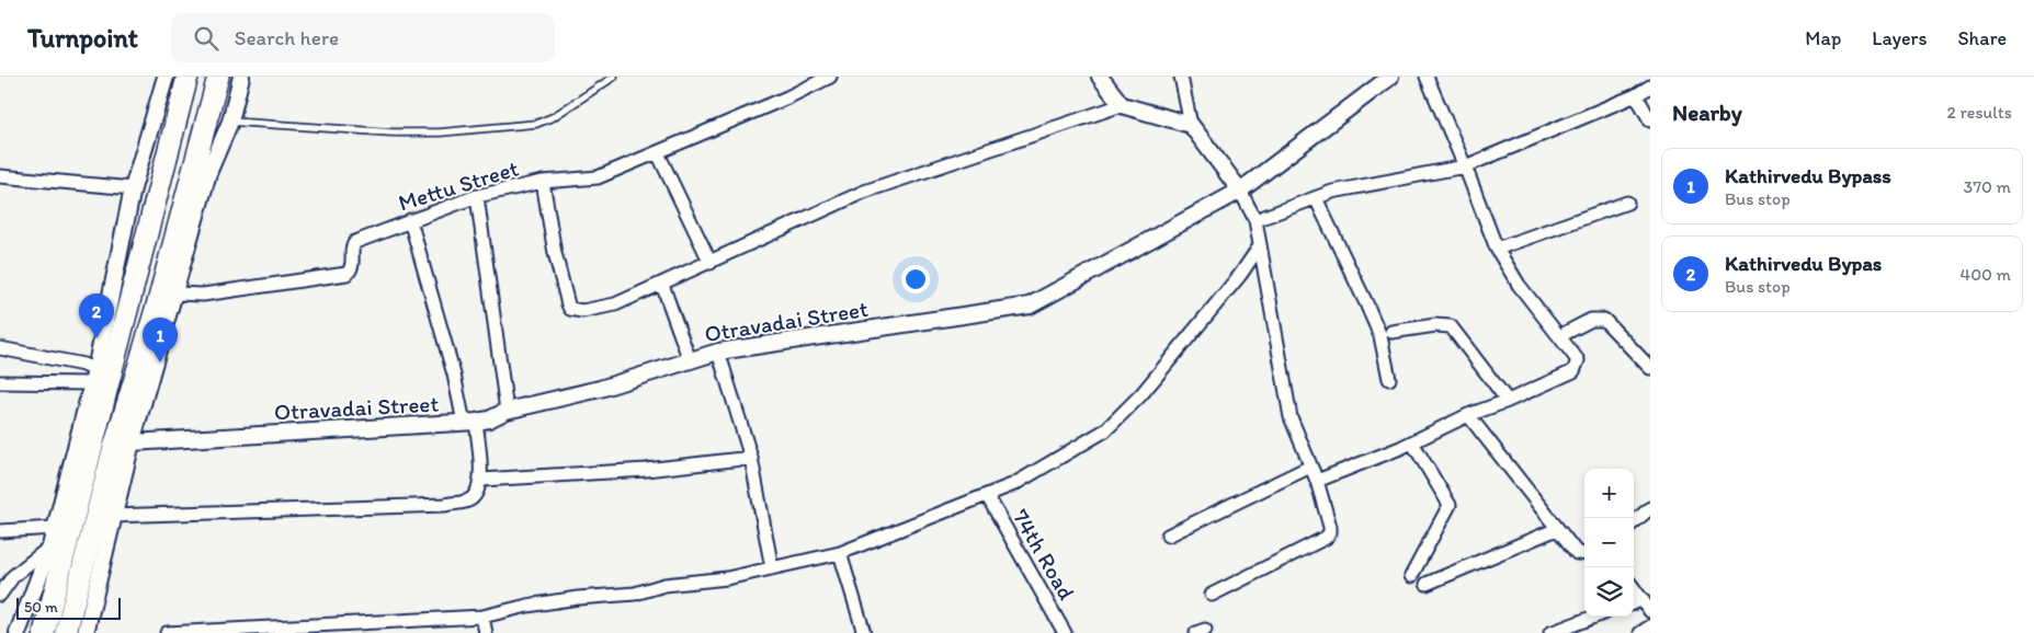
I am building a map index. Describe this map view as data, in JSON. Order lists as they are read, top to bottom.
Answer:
{
  "streets": {
    "street": ["Mettu Street", "Otravadai Street", "74th Road"]
  },
  "scale_bar": "50 m",
  "page": {
    "header": "Turnpoint",
    "search": "Search here",
    "nav": ["Map", "Layers", "Share"],
    "heading": ["Nearby", "2 results"],
    "list": [
      {
        "mark": "1",
        "name": "Kathirvedu Bypass",
        "note": "Bus stop",
        "value": "370 m"
      },
      {
        "mark": "2",
        "name": "Kathirvedu Bypas",
        "note": "Bus stop",
        "value": "400 m"
      }
    ],
    "pins": ["2", "1"],
    "map_buttons": ["+", "−"],
    "scale": "50 m"
  }
}
